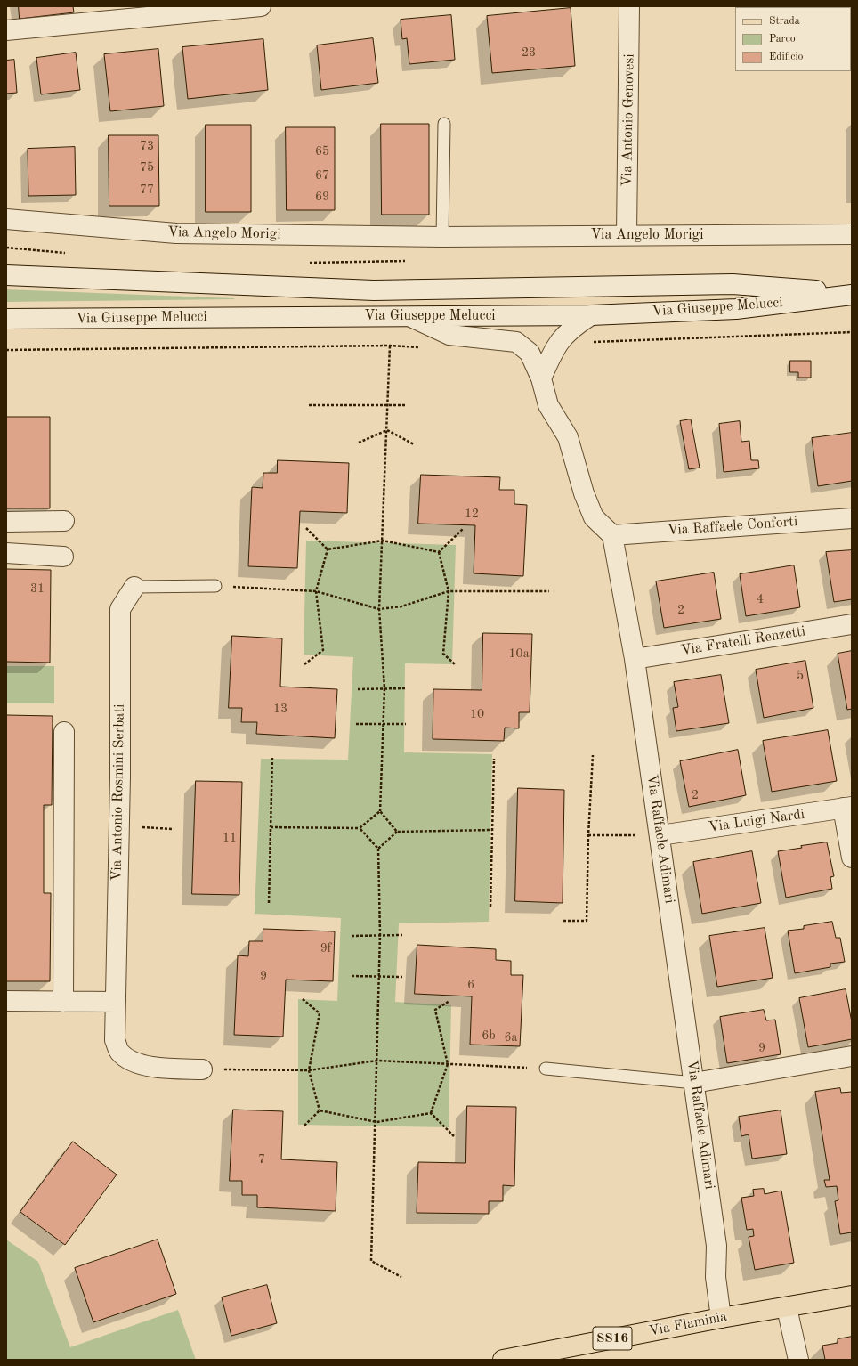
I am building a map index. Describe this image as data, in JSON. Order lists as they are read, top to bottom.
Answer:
{
  "streets": {
    "main road": ["Via Flaminia", "SS16"],
    "street": [
      "Via Antonio Genovesi",
      "Via Angelo Morigi",
      "Via Giuseppe Melucci",
      "Via Raffaele Conforti",
      "Via Fratelli Renzetti",
      "Via Antonio Rosmini Serbati",
      "Via Luigi Nardi",
      "Via Raffaele Adimari"
    ]
  },
  "crossings": [
    ["Via Antonio Genovesi", "Via Angelo Morigi"],
    ["Via Raffaele Conforti", "Via Raffaele Adimari"],
    ["Via Fratelli Renzetti", "Via Raffaele Adimari"],
    ["Via Luigi Nardi", "Via Raffaele Adimari"],
    ["Via Raffaele Adimari", "Via Flaminia"]
  ],
  "house_numbers": [
    "23",
    "73",
    "65",
    "75",
    "67",
    "77",
    "69",
    "12",
    "31",
    "4",
    "2",
    "10a",
    "5",
    "13",
    "10",
    "2",
    "11",
    "9f",
    "9",
    "6",
    "6b",
    "6a",
    "9",
    "7"
  ],
  "legend": ["Strada", "Parco", "Edificio"]
}
